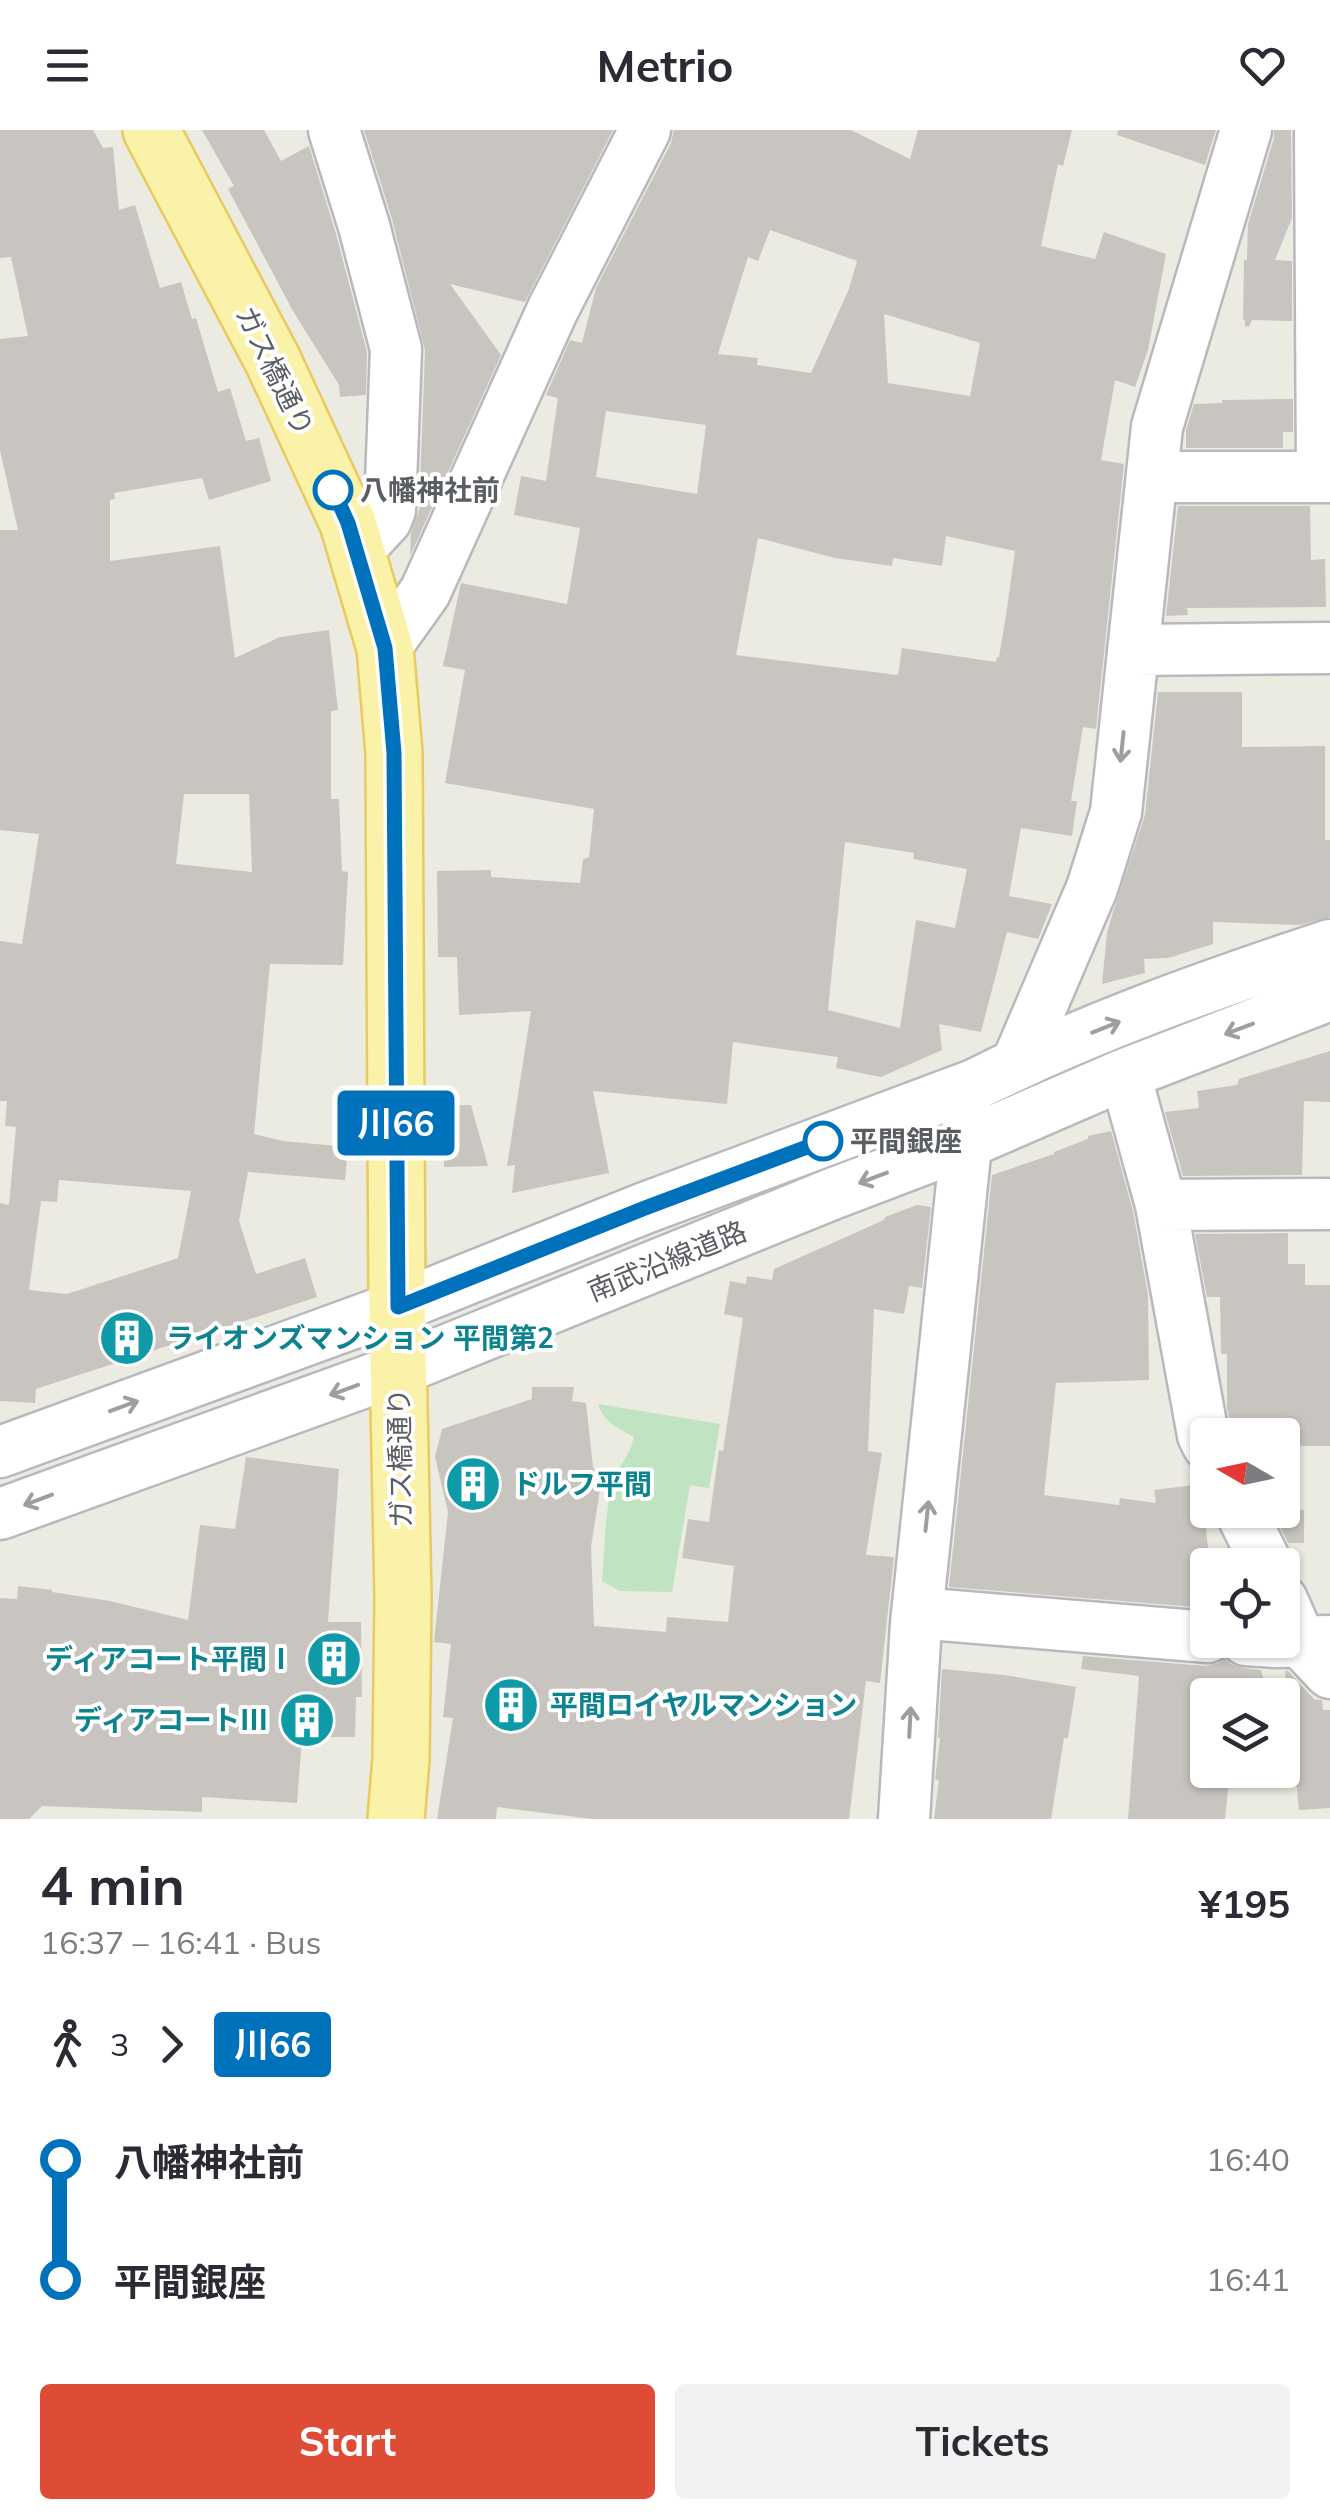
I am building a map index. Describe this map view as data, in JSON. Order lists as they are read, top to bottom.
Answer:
{
  "streets": {
    "main road": ["ガス橋通り"],
    "street": ["南武沿線道路"]
  },
  "crossings": [
    ["ガス橋通り", "南武沿線道路"]
  ],
  "places": {
    "other": ["八幡神社前", "平間銀座"],
    "building": [
      "ライオンズマンション 平間第2",
      "ドルフ平間",
      "ディアコート平間Ⅰ",
      "平間ロイヤルマンション",
      "ディアコートⅢ"
    ]
  },
  "lines": ["bus line 川66"],
  "north": "left",
  "page": {
    "header": "Metrio",
    "on_map": "川66",
    "heading": ["4 min", "16:37 – 16:41 · Bus", "¥195"],
    "legs": ["3", "川66"],
    "list": [
      {
        "name": "八幡神社前",
        "value": "16:40"
      },
      {
        "name": "平間銀座",
        "value": "16:41"
      }
    ],
    "buttons": ["Start", "Tickets"]
  }
}
